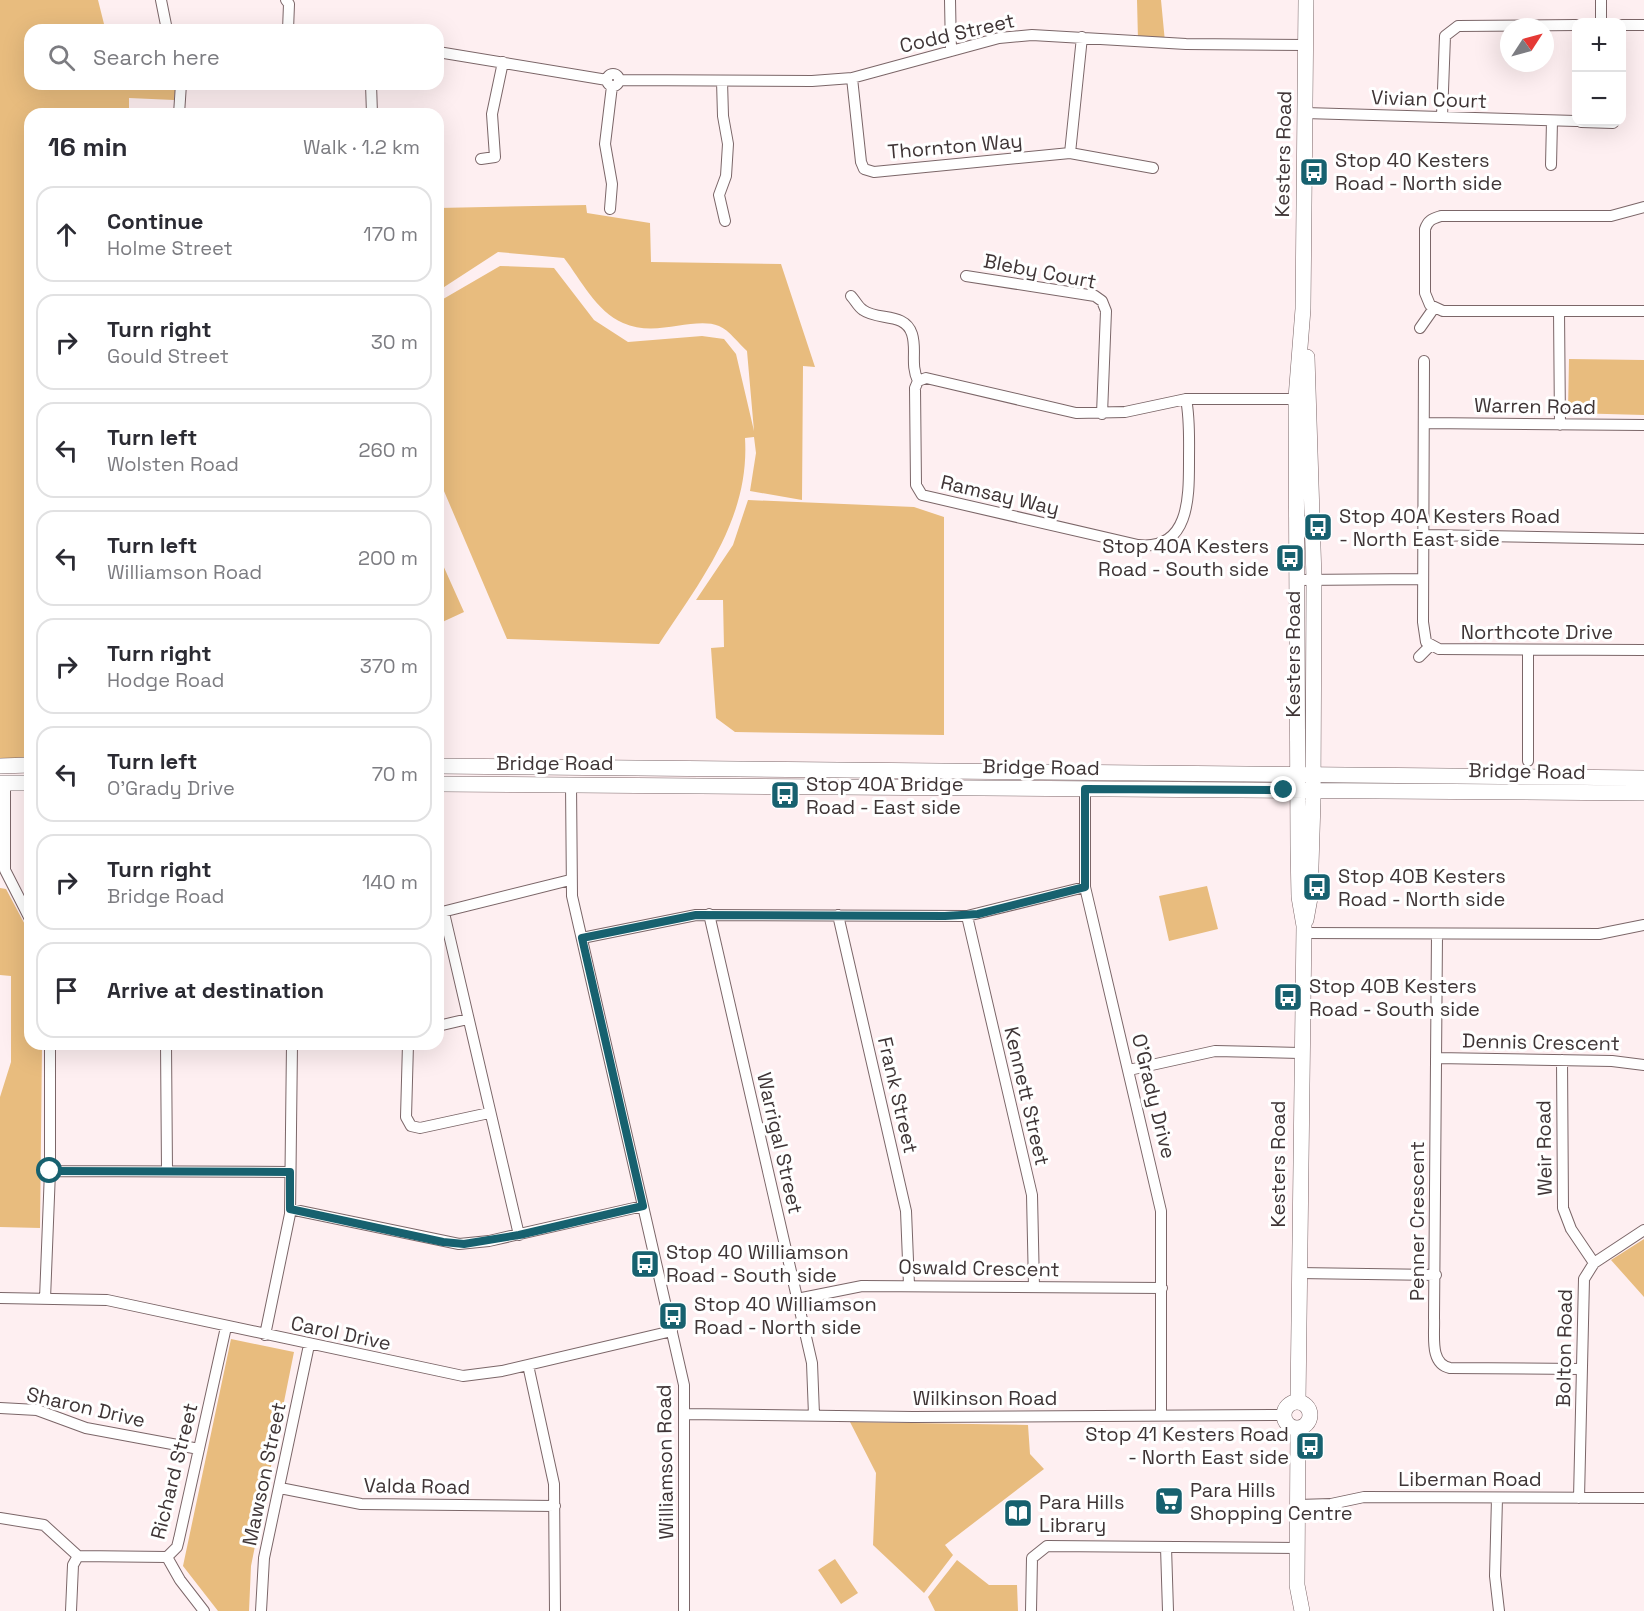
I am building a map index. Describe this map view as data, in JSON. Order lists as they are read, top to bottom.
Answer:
{
  "streets": {
    "main road": ["Kesters Road", "Bridge Road"],
    "street": [
      "Codd Street",
      "Vivian Court",
      "Thornton Way",
      "Bleby Court",
      "Warren Road",
      "Ramsay Way",
      "Northcote Drive",
      "Dennis Crescent",
      "Frank Street",
      "Kennett Street",
      "O'Grady Drive",
      "Warrigal Street",
      "Weir Road",
      "Penner Crescent",
      "Oswald Crescent",
      "Carol Drive",
      "Bolton Road",
      "Wilkinson Road",
      "Sharon Drive",
      "Williamson Road",
      "Richard Street",
      "Mawson Street",
      "Liberman Road",
      "Valda Road"
    ]
  },
  "crossings": [
    ["Codd Street", "Thornton Way"],
    ["Codd Street", "Kesters Road"],
    ["Vivian Court", "Kesters Road"],
    ["Kesters Road", "Bridge Road"],
    ["Kesters Road", "Wilkinson Road"],
    ["Bridge Road", "O'Grady Drive"],
    ["Bridge Road", "Williamson Road"],
    ["Dennis Crescent", "Weir Road"],
    ["Dennis Crescent", "Penner Crescent"],
    ["Frank Street", "Oswald Crescent"],
    ["Kennett Street", "Oswald Crescent"],
    ["O'Grady Drive", "Oswald Crescent"],
    ["O'Grady Drive", "Wilkinson Road"],
    ["Warrigal Street", "Oswald Crescent"],
    ["Warrigal Street", "Wilkinson Road"],
    ["Weir Road", "Bolton Road"],
    ["Penner Crescent", "Bolton Road"],
    ["Carol Drive", "Williamson Road"],
    ["Carol Drive", "Richard Street"],
    ["Carol Drive", "Mawson Street"],
    ["Bolton Road", "Liberman Road"],
    ["Wilkinson Road", "Williamson Road"],
    ["Sharon Drive", "Richard Street"],
    ["Mawson Street", "Valda Road"]
  ],
  "places": {
    "bus stop": [
      "Stop 40 Kesters Road - North side",
      "Stop 40A Kesters Road - North East side",
      "Stop 40A Kesters Road - South side",
      "Stop 40A Bridge Road - East side",
      "Stop 40B Kesters Road - North side",
      "Stop 40B Kesters Road - South side",
      "Stop 40 Williamson Road - South side",
      "Stop 40 Williamson Road - North side",
      "Stop 41 Kesters Road - North East side"
    ],
    "supermarket": ["Para Hills Shopping Centre"],
    "library": ["Para Hills Library"]
  },
  "north": "top right",
  "page": {
    "map_buttons": ["+", "−"],
    "search": "Search here",
    "heading": ["16 min", "Walk · 1.2 km"],
    "list": [
      ["Continue", "Holme Street", "170 m"],
      ["Turn right", "Gould Street", "30 m"],
      ["Turn left", "Wolsten Road", "260 m"],
      ["Turn left", "Williamson Road", "200 m"],
      ["Turn right", "Hodge Road", "370 m"],
      ["Turn left", "O'Grady Drive", "70 m"],
      ["Turn right", "Bridge Road", "140 m"],
      "Arrive at destination"
    ]
  }
}
